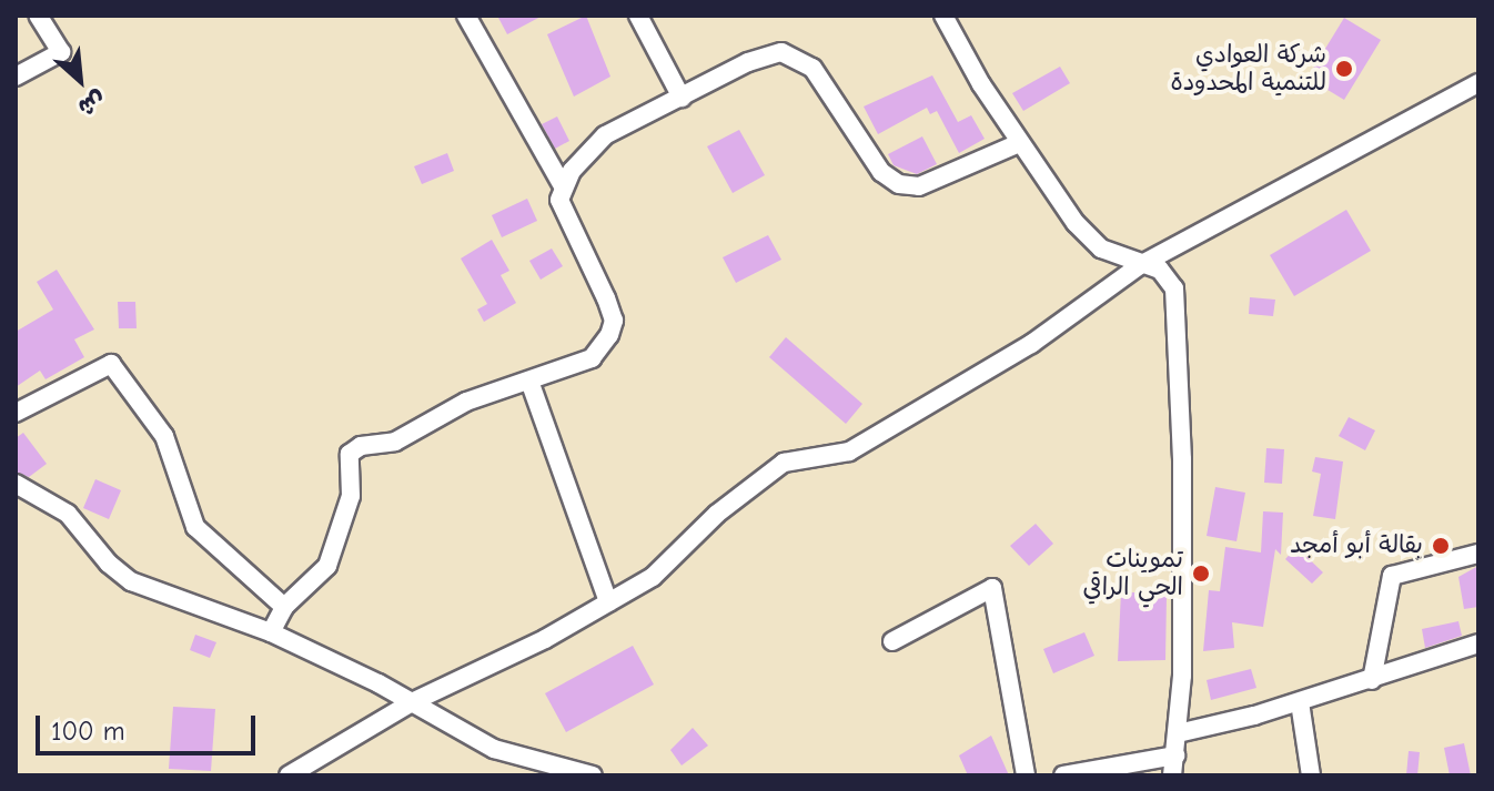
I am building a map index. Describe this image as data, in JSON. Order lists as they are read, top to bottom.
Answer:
{
  "places": ["شركة العوادي للتنمية المحدودة", "بقالة أبو أمجد", "تموينات الحي الراقي"],
  "scale_bar": "100 m",
  "north": "bottom right"
}
